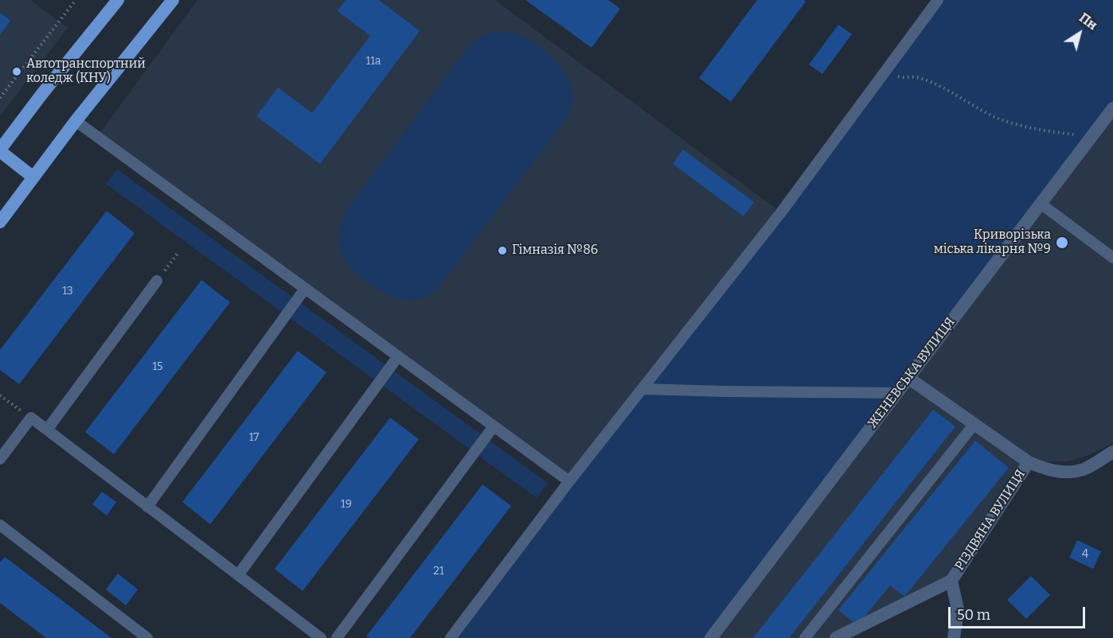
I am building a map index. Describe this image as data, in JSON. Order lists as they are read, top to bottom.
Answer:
{
  "streets": {
    "street": ["ЖЕНЕВСЬКА ВУЛИЦЯ", "РІЗДВЯНА ВУЛИЦЯ"]
  },
  "crossings": [
    ["ЖЕНЕВСЬКА ВУЛИЦЯ", "РІЗДВЯНА ВУЛИЦЯ"]
  ],
  "places": ["Автотранспортний коледж (КНУ)", "Криворізька міська лікарня №9", "Гімназія №86"],
  "house_numbers": [
    "11а",
    "13",
    "15",
    "17",
    "19",
    "4",
    "21"
  ],
  "scale_bar": "50 m",
  "north": "top right"
}
